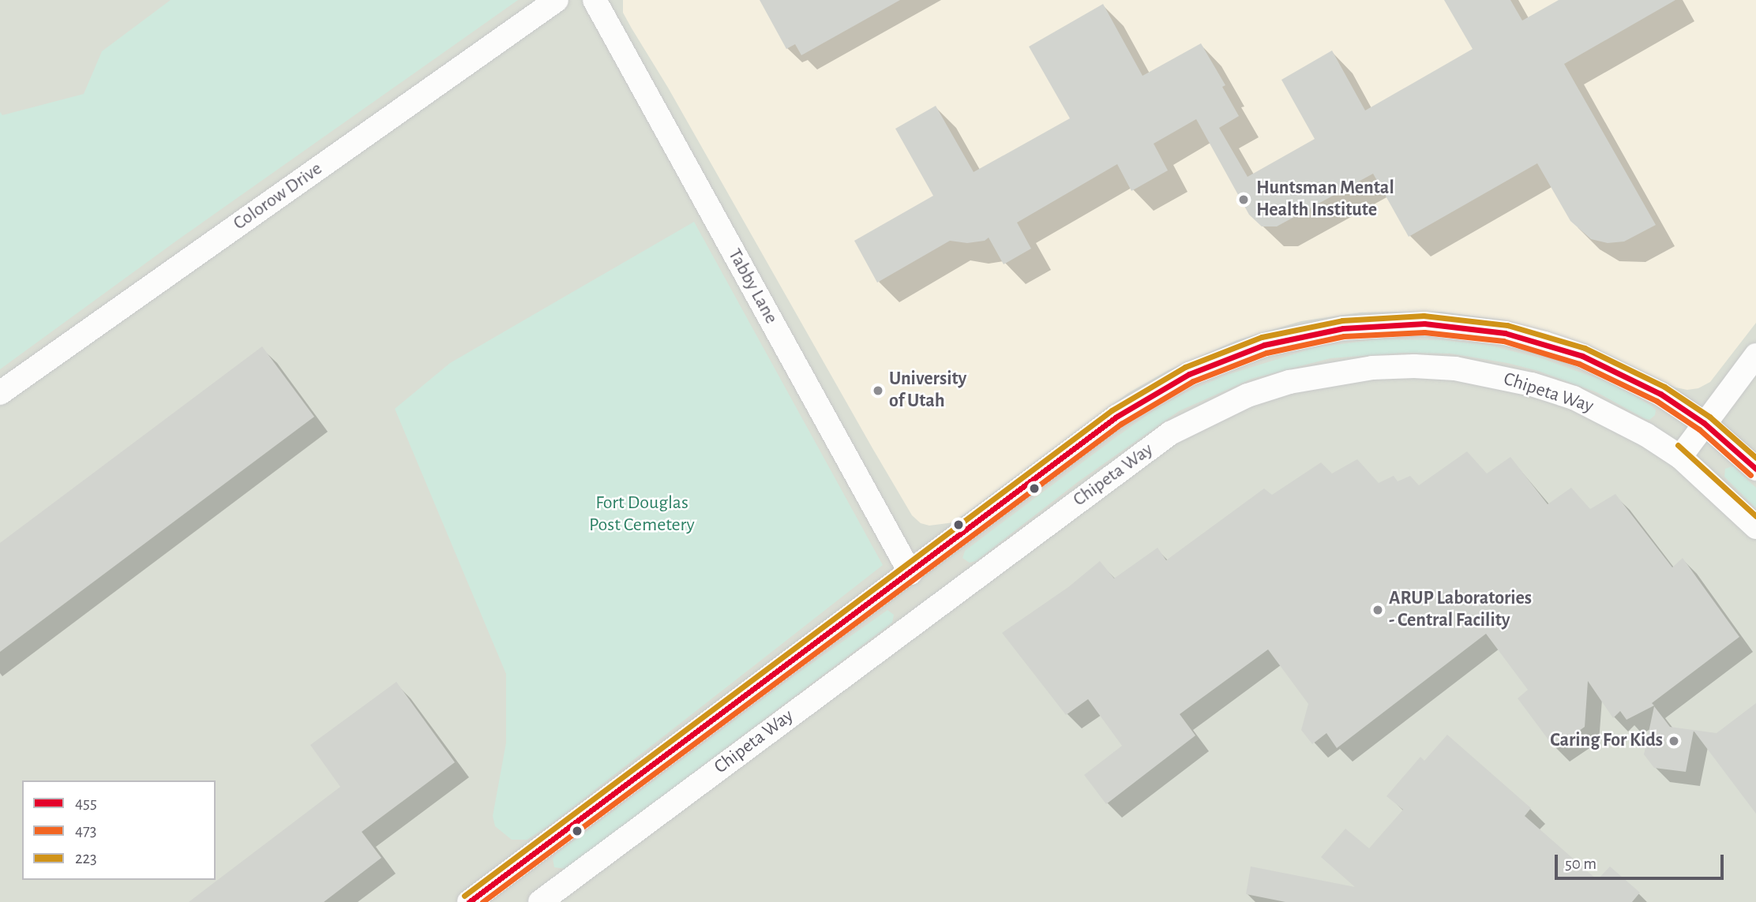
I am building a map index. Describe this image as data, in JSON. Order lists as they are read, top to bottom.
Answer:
{
  "streets": {
    "street": ["Colorow Drive", "Tabby Lane", "Chipeta Way"]
  },
  "parks": ["Fort Douglas Post Cemetery"],
  "places": [
    "Huntsman Mental Health Institute",
    "University of Utah",
    "ARUP Laboratories - Central Facility",
    "Caring For Kids"
  ],
  "lines": ["transit line 223", "transit line 455", "transit line 473"],
  "legend": ["455", "473", "223"],
  "scale_bar": "50 m"
}
